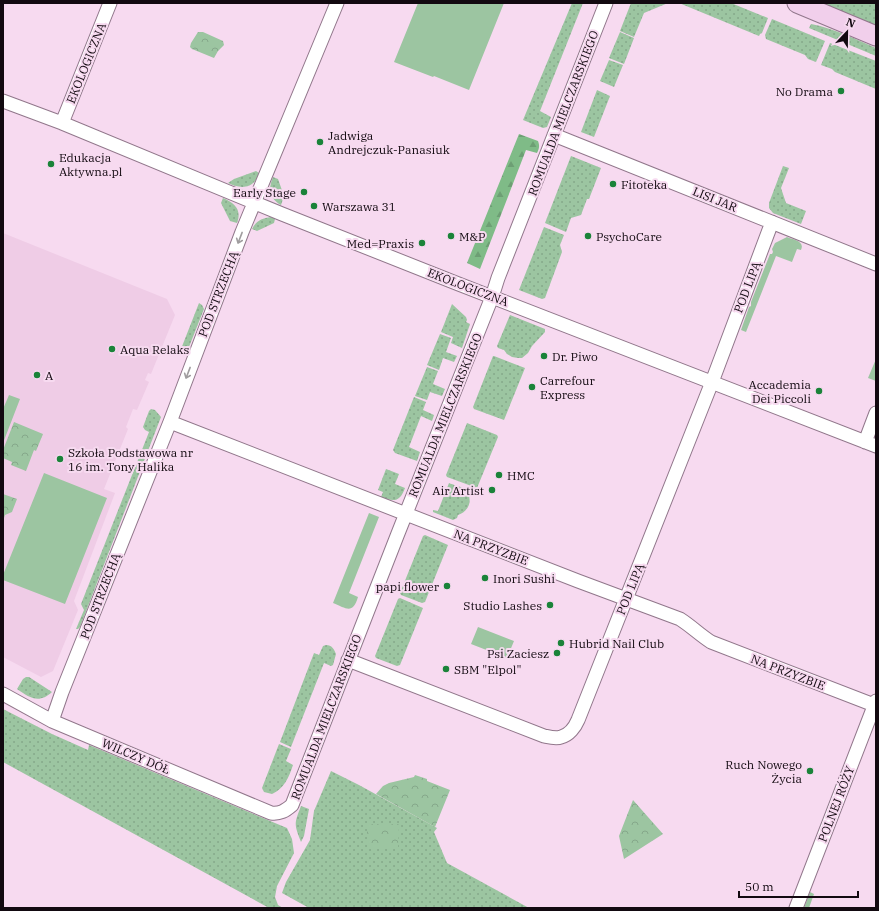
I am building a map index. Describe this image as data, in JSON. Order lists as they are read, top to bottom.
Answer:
{
  "streets": {
    "street": [
      "EKOLOGICZNA",
      "ROMUALDA MIELCZARSKIEGO",
      "LISI JAR",
      "POD LIPĄ",
      "POD STRZECHĄ",
      "NA PRZYZBIE",
      "WILCZY DÓŁ",
      "POLNEJ RÓŻY"
    ]
  },
  "crossings": [
    ["EKOLOGICZNA", "ROMUALDA MIELCZARSKIEGO"],
    ["EKOLOGICZNA", "POD LIPĄ"],
    ["EKOLOGICZNA", "POD STRZECHĄ"],
    ["ROMUALDA MIELCZARSKIEGO", "LISI JAR"],
    ["ROMUALDA MIELCZARSKIEGO", "POD LIPĄ"],
    ["ROMUALDA MIELCZARSKIEGO", "NA PRZYZBIE"],
    ["ROMUALDA MIELCZARSKIEGO", "WILCZY DÓŁ"],
    ["LISI JAR", "POD LIPĄ"],
    ["POD LIPĄ", "NA PRZYZBIE"],
    ["POD STRZECHĄ", "NA PRZYZBIE"],
    ["POD STRZECHĄ", "WILCZY DÓŁ"],
    ["NA PRZYZBIE", "POLNEJ RÓŻY"]
  ],
  "places": [
    "No Drama",
    "Jadwiga Andrejczuk-Panasiuk",
    "Edukacja Aktywna.pl",
    "Fitoteka",
    "Early Stage",
    "Warszawa 31",
    "M&P",
    "PsychoCare",
    "Med=Praxis",
    "Aqua Relaks",
    "Dr. Piwo",
    "A",
    "Carrefour Express",
    "Accademia Dei Piccoli",
    "Szkoła Podstawowa nr 16 im. Tony Halika",
    "HMC",
    "Air Artist",
    "Inori Sushi",
    "papi flower",
    "Studio Lashes",
    "Hubrid Nail Club",
    "Psi Zaciesz",
    "SBM \"Elpol\"",
    "Ruch Nowego Życia"
  ],
  "scale_bar": "50 m",
  "north": "top"
}
